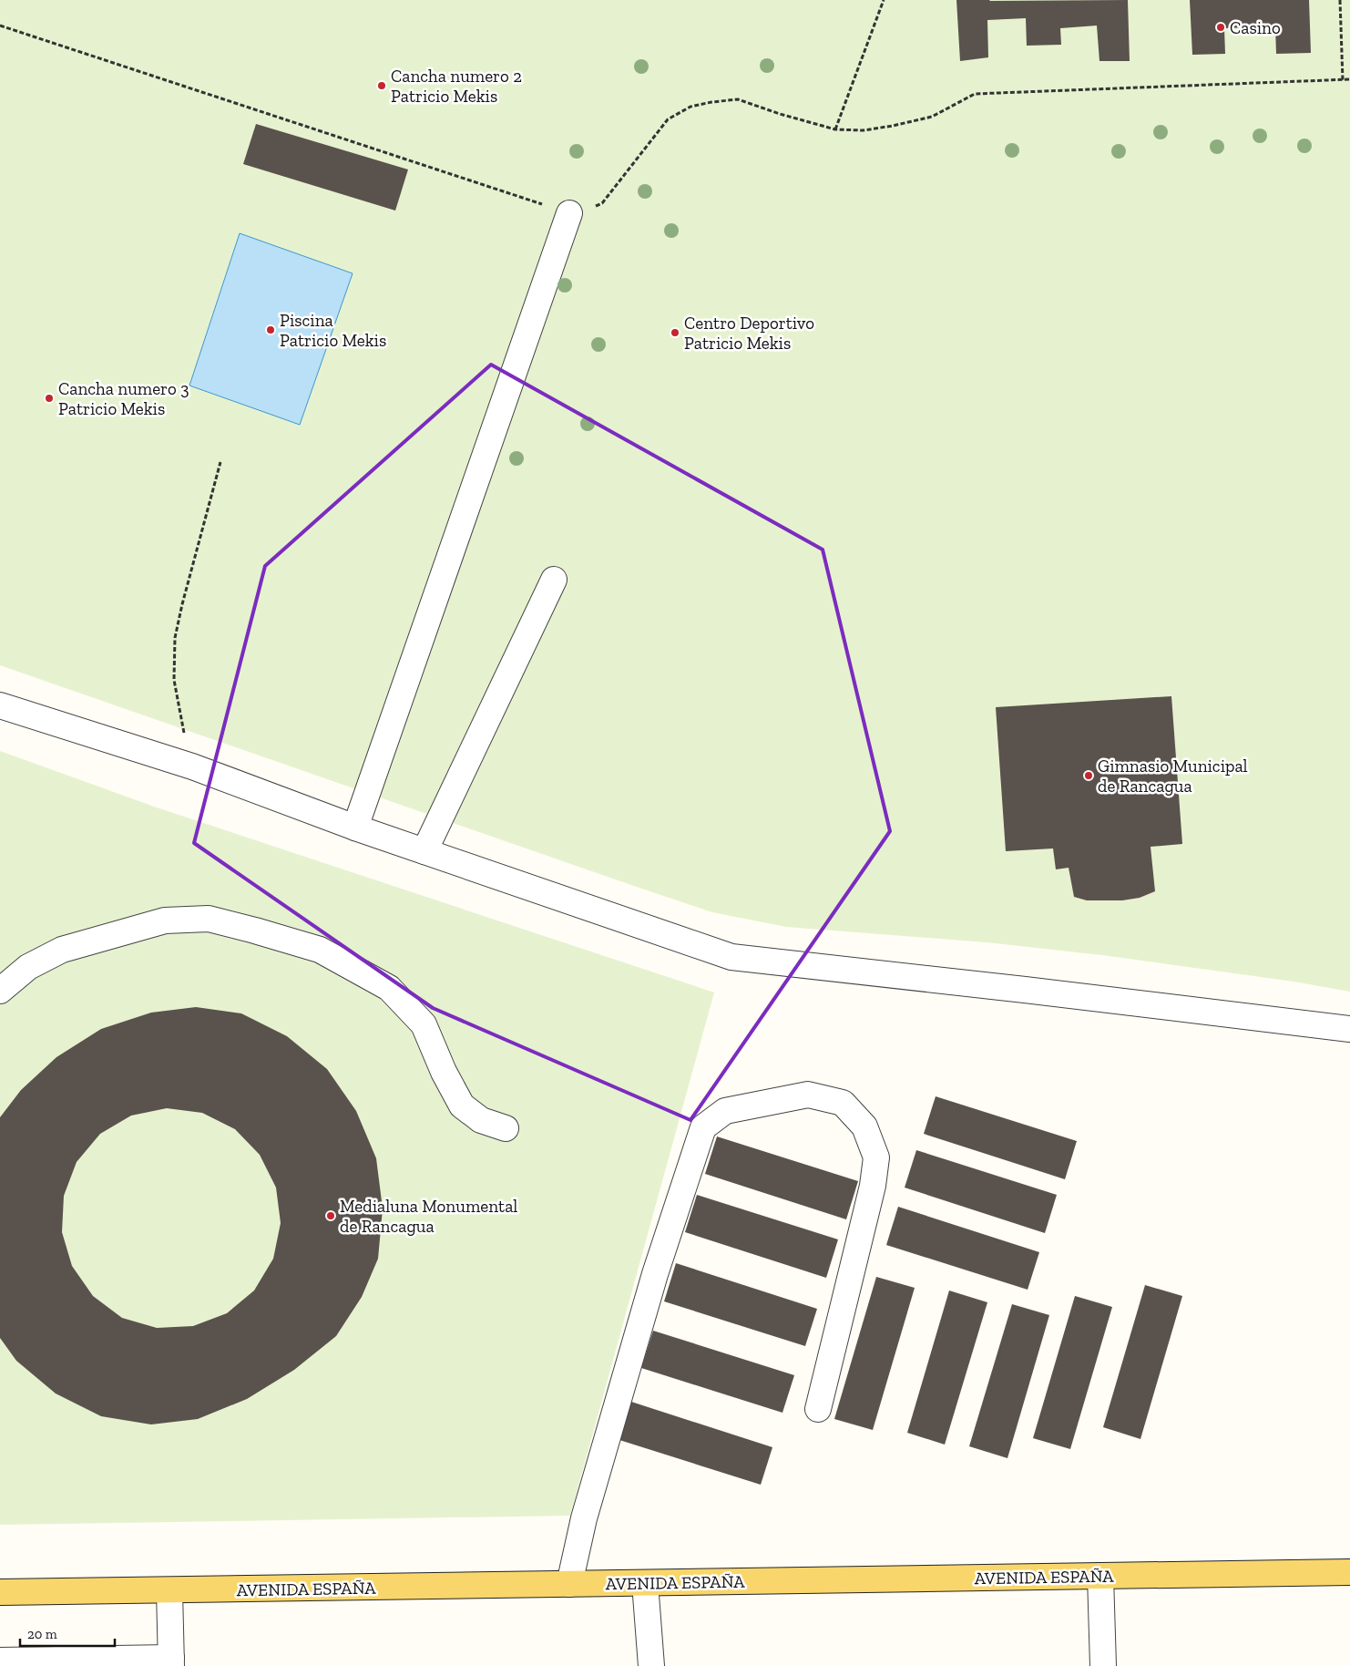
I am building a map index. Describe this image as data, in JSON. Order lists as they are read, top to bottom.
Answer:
{
  "streets": {
    "main road": ["AVENIDA ESPAÑA"]
  },
  "places": [
    "Casino",
    "Cancha numero 2 Patricio Mekis",
    "Piscina Patricio Mekis",
    "Centro Deportivo Patricio Mekis",
    "Cancha numero 3 Patricio Mekis",
    "Gimnasio Municipal de Rancagua",
    "Medialuna Monumental de Rancagua"
  ],
  "scale_bar": "20 m"
}
